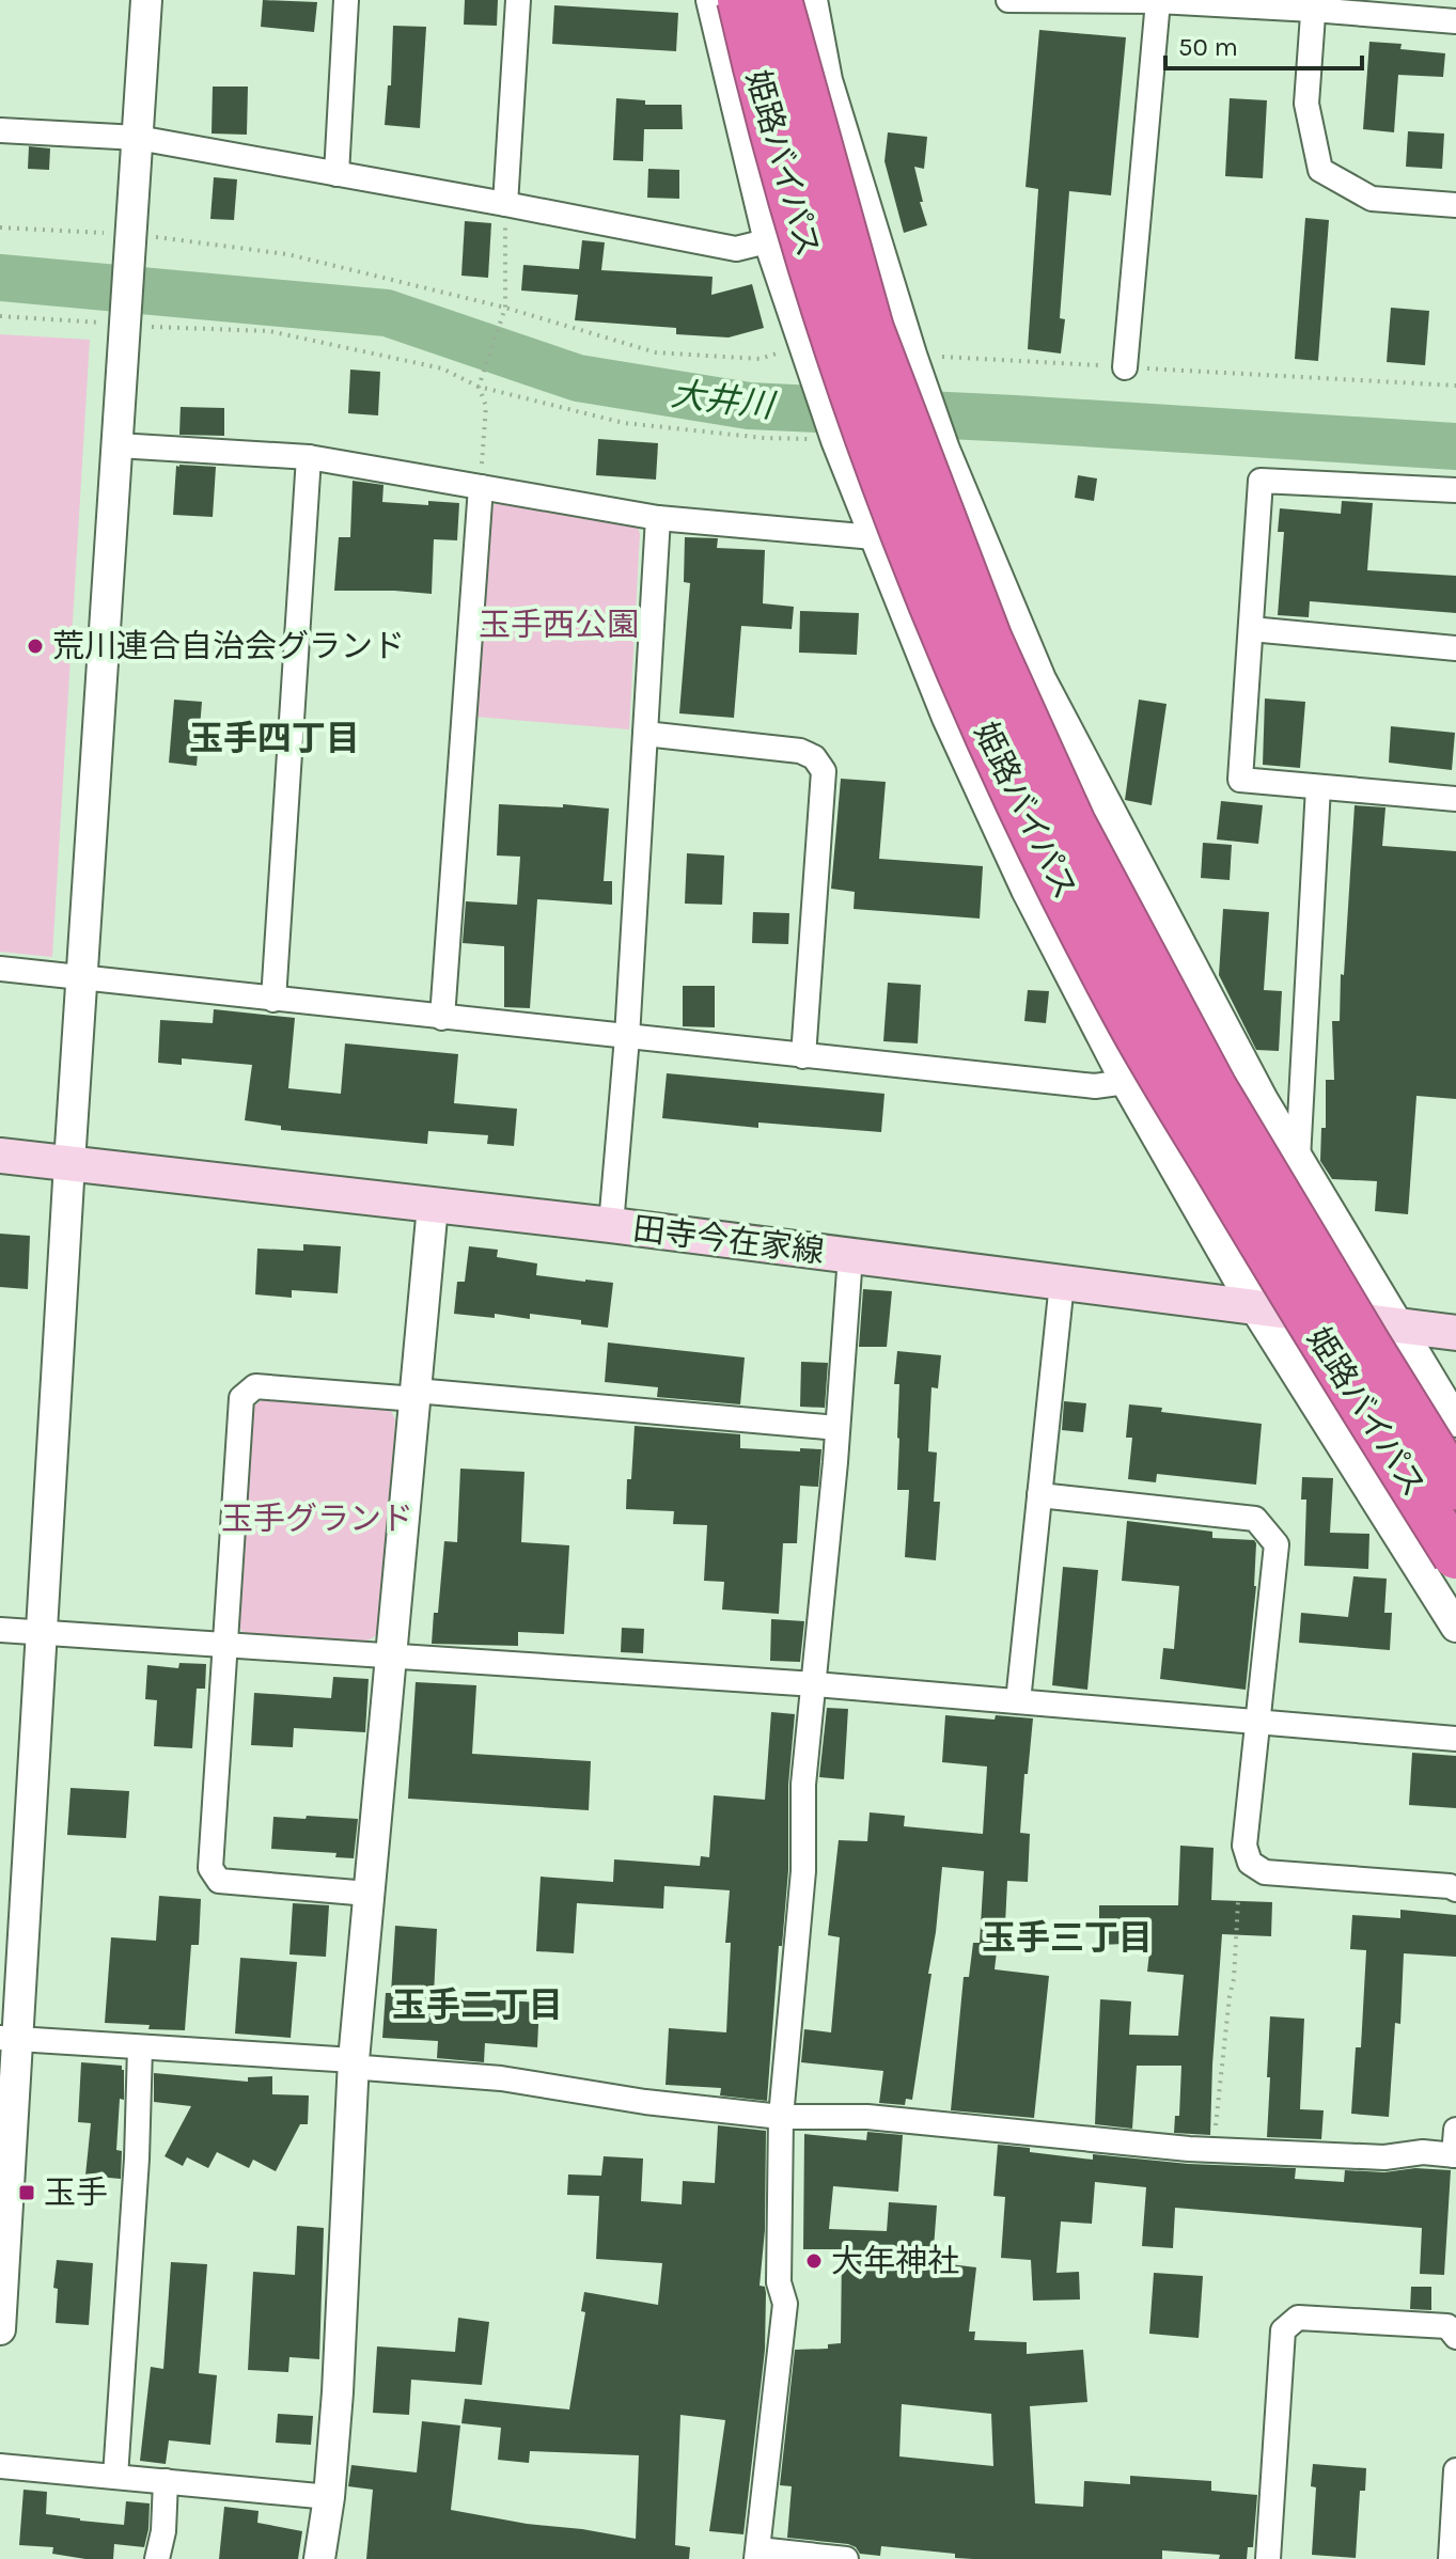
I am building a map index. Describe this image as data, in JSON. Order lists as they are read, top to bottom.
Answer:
{
  "streets": {
    "highway": ["姫路バイパス"],
    "main road": ["田寺今在家線"]
  },
  "districts": ["玉手四丁目", "玉手三丁目", "玉手二丁目"],
  "water": ["大井川"],
  "parks": ["玉手西公園", "玉手グランド"],
  "places": {
    "other": ["荒川連合自治会グランド", "大年神社"],
    "transit": ["玉手"]
  },
  "scale_bar": "50 m"
}
